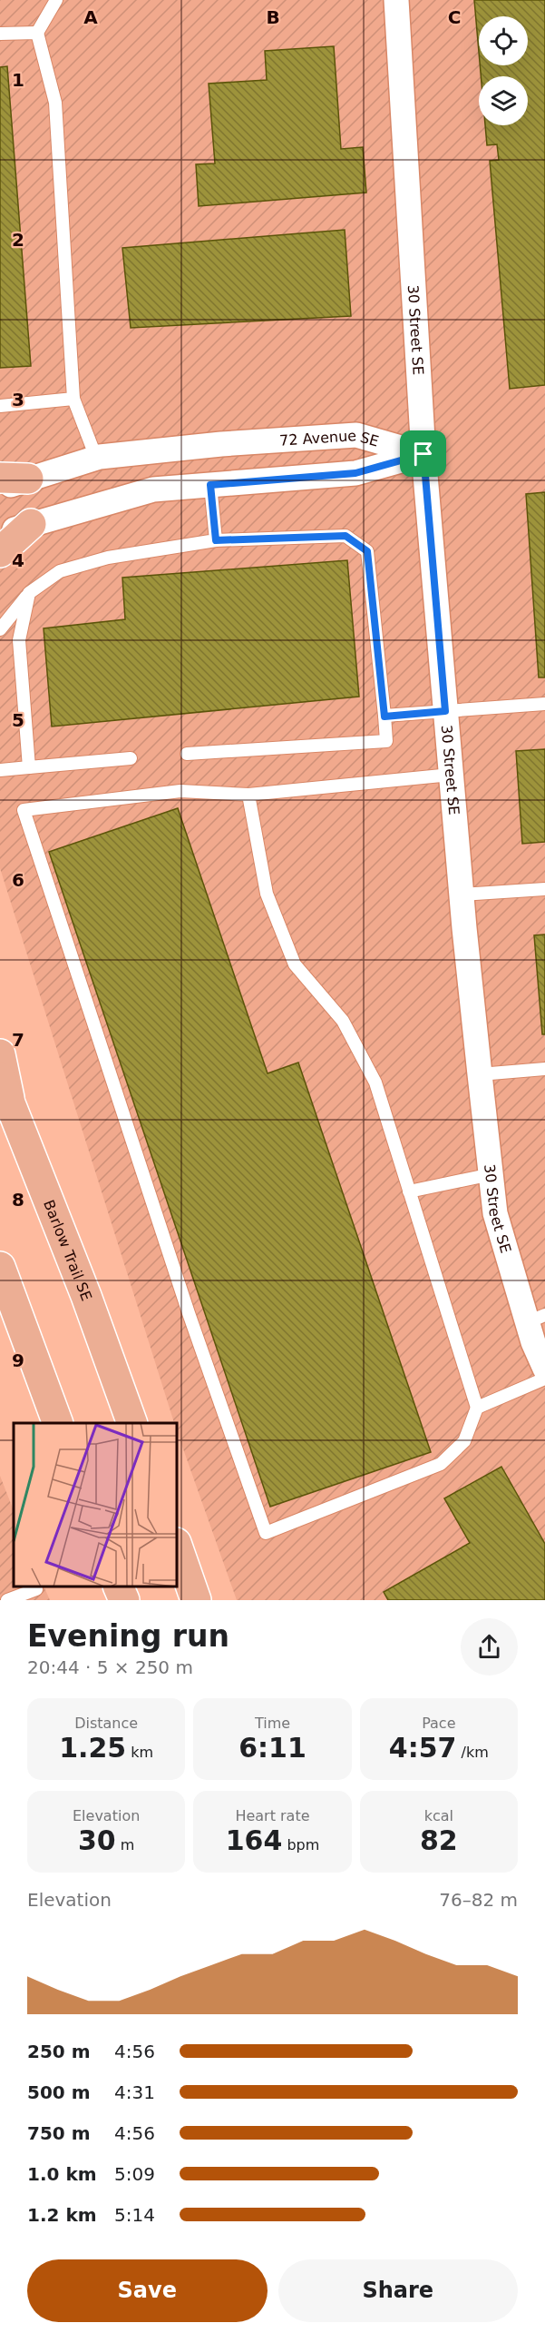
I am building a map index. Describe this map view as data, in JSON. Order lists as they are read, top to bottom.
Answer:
{
  "streets": {
    "main road": ["Barlow Trail SE"],
    "street": ["30 Street SE", "72 Avenue SE"]
  },
  "crossings": [
    ["30 Street SE", "72 Avenue SE"]
  ],
  "page": {
    "heading": ["Evening run", "20:44 · 5 × 250 m"],
    "stats": [
      ["Distance", "1.25 km"],
      ["Time", "6:11"],
      ["Pace", "4:57 /km"],
      ["Elevation", "30 m"],
      ["Heart rate", "164 bpm"],
      ["kcal", "82"]
    ],
    "chart": ["Elevation", "76–82 m"],
    "list": [
      {
        "name": "250 m",
        "note": "4:56"
      },
      {
        "name": "500 m",
        "note": "4:31"
      },
      {
        "name": "750 m",
        "note": "4:56"
      },
      {
        "name": "1.0 km",
        "note": "5:09"
      },
      {
        "name": "1.2 km",
        "note": "5:14"
      }
    ],
    "buttons": ["Save", "Share"]
  },
  "grid": {
    "columns": ["A", "B", "C"],
    "rows": [
      "1",
      "2",
      "3",
      "4",
      "5",
      "6",
      "7",
      "8",
      "9"
    ]
  }
}
